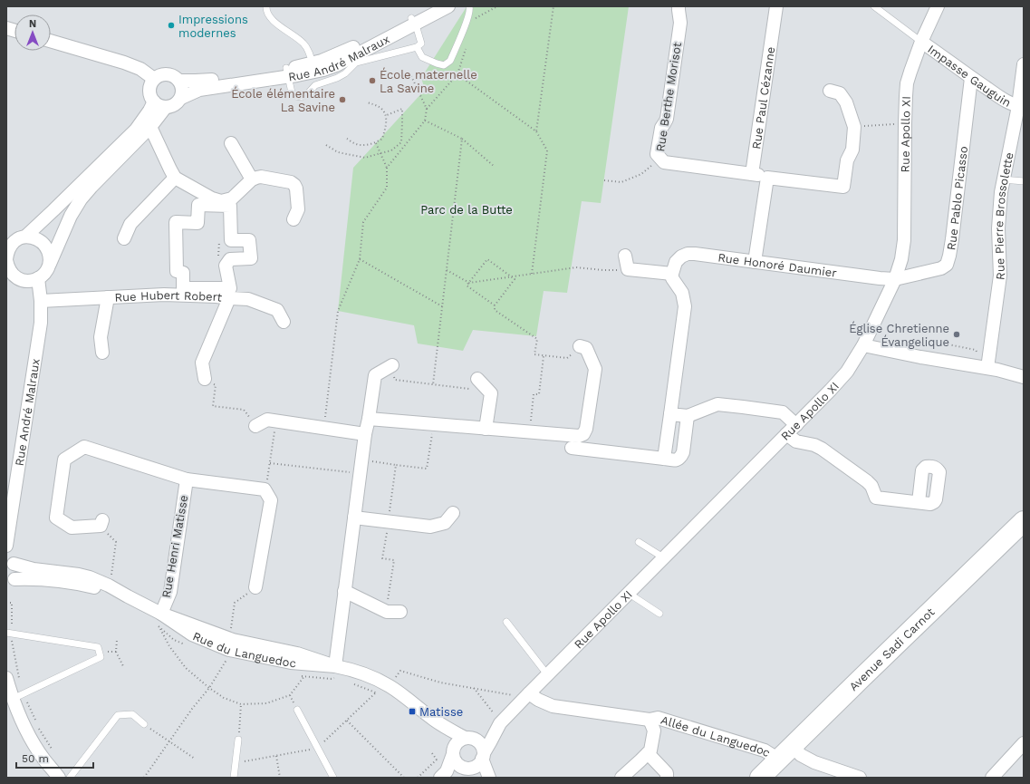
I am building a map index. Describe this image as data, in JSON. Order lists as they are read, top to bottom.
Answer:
{
  "streets": {
    "main road": ["Avenue Sadi Carnot"],
    "street": [
      "Rue André Malraux",
      "Impasse Gauguin",
      "Rue Berthe Morisot",
      "Rue Paul Cézanne",
      "Rue Apollo XI",
      "Rue Pablo Picasso",
      "Rue Pierre Brossolette",
      "Rue Honoré Daumier",
      "Rue Hubert Robert",
      "Rue Henri Matisse",
      "Rue du Languedoc",
      "Allée du Languedoc"
    ]
  },
  "crossings": [
    ["Rue André Malraux", "Rue Hubert Robert"],
    ["Impasse Gauguin", "Rue Apollo XI"],
    ["Impasse Gauguin", "Rue Pablo Picasso"],
    ["Impasse Gauguin", "Rue Pierre Brossolette"],
    ["Rue Berthe Morisot", "Rue Paul Cézanne"],
    ["Rue Apollo XI", "Rue Pablo Picasso"],
    ["Rue Apollo XI", "Rue Honoré Daumier"],
    ["Rue Apollo XI", "Rue du Languedoc"],
    ["Rue Apollo XI", "Allée du Languedoc"],
    ["Rue Pablo Picasso", "Rue Honoré Daumier"],
    ["Rue Henri Matisse", "Rue du Languedoc"],
    ["Avenue Sadi Carnot", "Allée du Languedoc"]
  ],
  "parks": ["Parc de la Butte"],
  "places": {
    "other": [
      "Impressions modernes",
      "École maternelle La Savine",
      "École élémentaire La Savine",
      "Église Chretienne Évangelique"
    ],
    "transit": ["Matisse"]
  },
  "scale_bar": "50 m",
  "north": "top"
}
